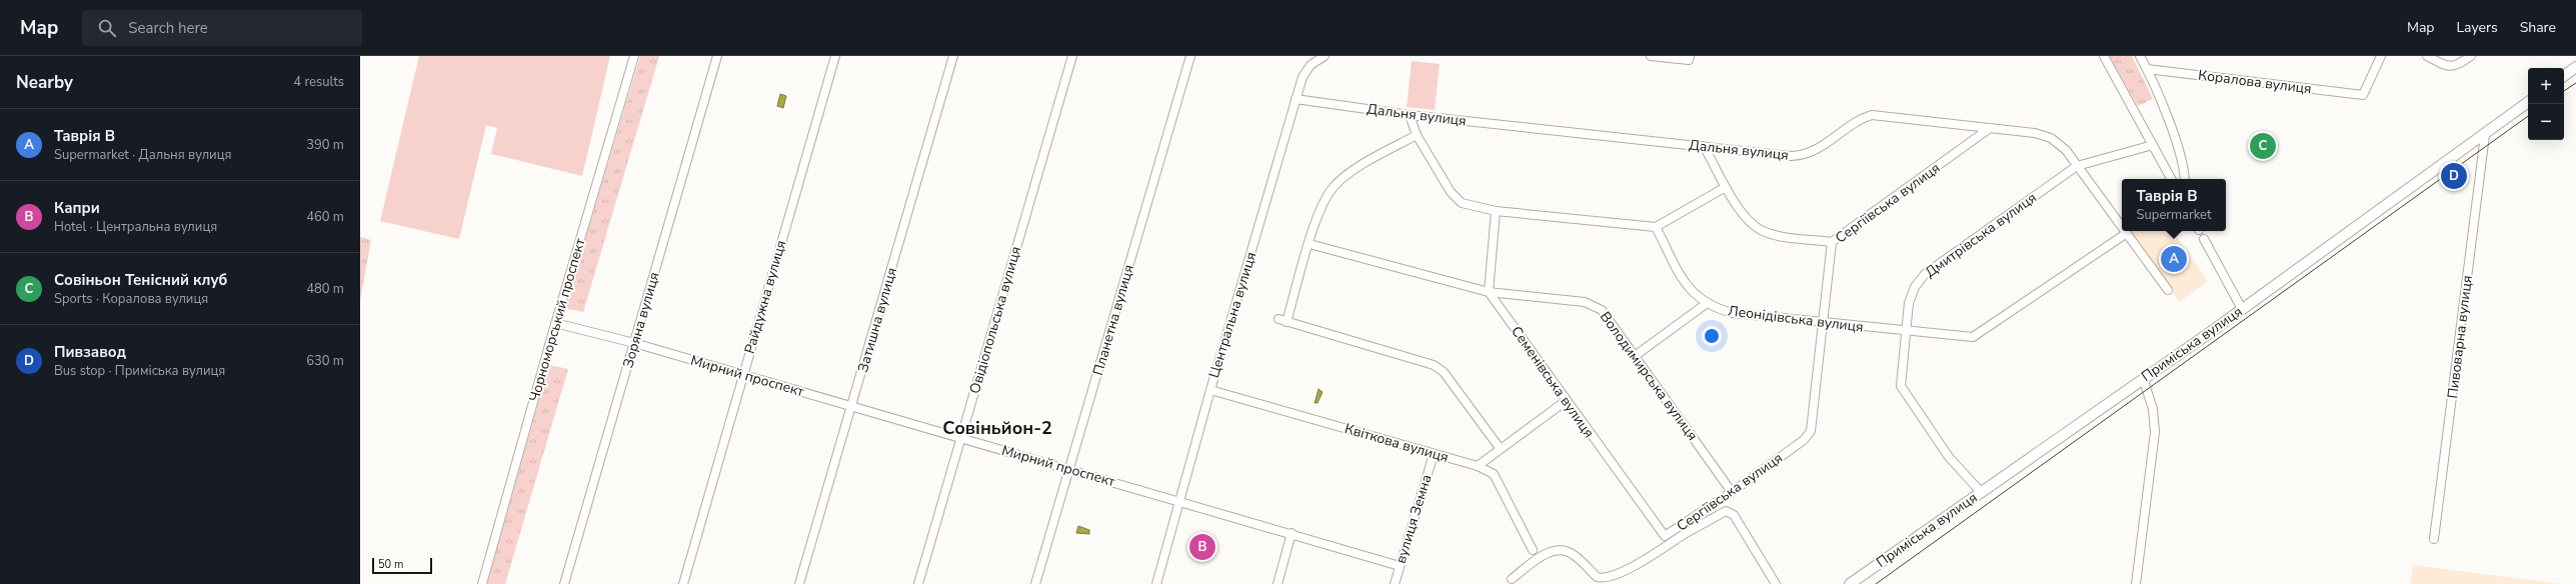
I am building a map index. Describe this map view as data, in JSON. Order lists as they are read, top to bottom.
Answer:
{
  "streets": {
    "street": [
      "Коралова вулиця",
      "Дальня вулиця",
      "Сергіївська вулиця",
      "Дмитрівська вулиця",
      "Райдужна вулиця",
      "Центральна вулиця",
      "Леонідівська вулиця",
      "Чорноморський проспект",
      "Зоряна вулиця",
      "Затишна вулиця",
      "Овідіопольська вулиця",
      "Планетна вулиця",
      "Пивоварна вулиця",
      "Приміська вулиця",
      "Мирний проспект",
      "Володимирська вулиця",
      "Семенівська вулиця",
      "Квіткова вулиця",
      "вулиця Земна"
    ]
  },
  "crossings": [
    ["Дальня вулиця", "Сергіївська вулиця"],
    ["Дальня вулиця", "Дмитрівська вулиця"],
    ["Дальня вулиця", "Центральна вулиця"],
    ["Дальня вулиця", "Леонідівська вулиця"],
    ["Сергіївська вулиця", "Леонідівська вулиця"],
    ["Сергіївська вулиця", "Володимирська вулиця"],
    ["Сергіївська вулиця", "Семенівська вулиця"],
    ["Дмитрівська вулиця", "Леонідівська вулиця"],
    ["Дмитрівська вулиця", "Приміська вулиця"],
    ["Райдужна вулиця", "Мирний проспект"],
    ["Центральна вулиця", "Мирний проспект"],
    ["Центральна вулиця", "Квіткова вулиця"],
    ["Чорноморський проспект", "Мирний проспект"],
    ["Зоряна вулиця", "Мирний проспект"],
    ["Затишна вулиця", "Мирний проспект"],
    ["Овідіопольська вулиця", "Мирний проспект"],
    ["Планетна вулиця", "Мирний проспект"],
    ["Пивоварна вулиця", "Приміська вулиця"],
    ["Мирний проспект", "вулиця Земна"],
    ["Володимирська вулиця", "Семенівська вулиця"],
    ["Квіткова вулиця", "вулиця Земна"]
  ],
  "districts": ["Совіньйон-2"],
  "scale_bar": "50 m",
  "page": {
    "header": "Map",
    "search": "Search here",
    "nav": ["Map", "Layers", "Share"],
    "heading": ["Nearby", "4 results"],
    "map_buttons": ["+", "−"],
    "list": [
      {
        "mark": "A",
        "name": "Таврія В",
        "note": "Supermarket · Дальня вулиця",
        "value": "390 m"
      },
      {
        "mark": "B",
        "name": "Капри",
        "note": "Hotel · Центральна вулиця",
        "value": "460 m"
      },
      {
        "mark": "C",
        "name": "Совіньон Тенісний клуб",
        "note": "Sports · Коралова вулиця",
        "value": "480 m"
      },
      {
        "mark": "D",
        "name": "Пивзавод",
        "note": "Bus stop · Приміська вулиця",
        "value": "630 m"
      }
    ],
    "pins": [
      "C",
      "D",
      "A",
      "B"
    ],
    "popup": ["Таврія В", "Supermarket"],
    "scale": "50 m"
  }
}
